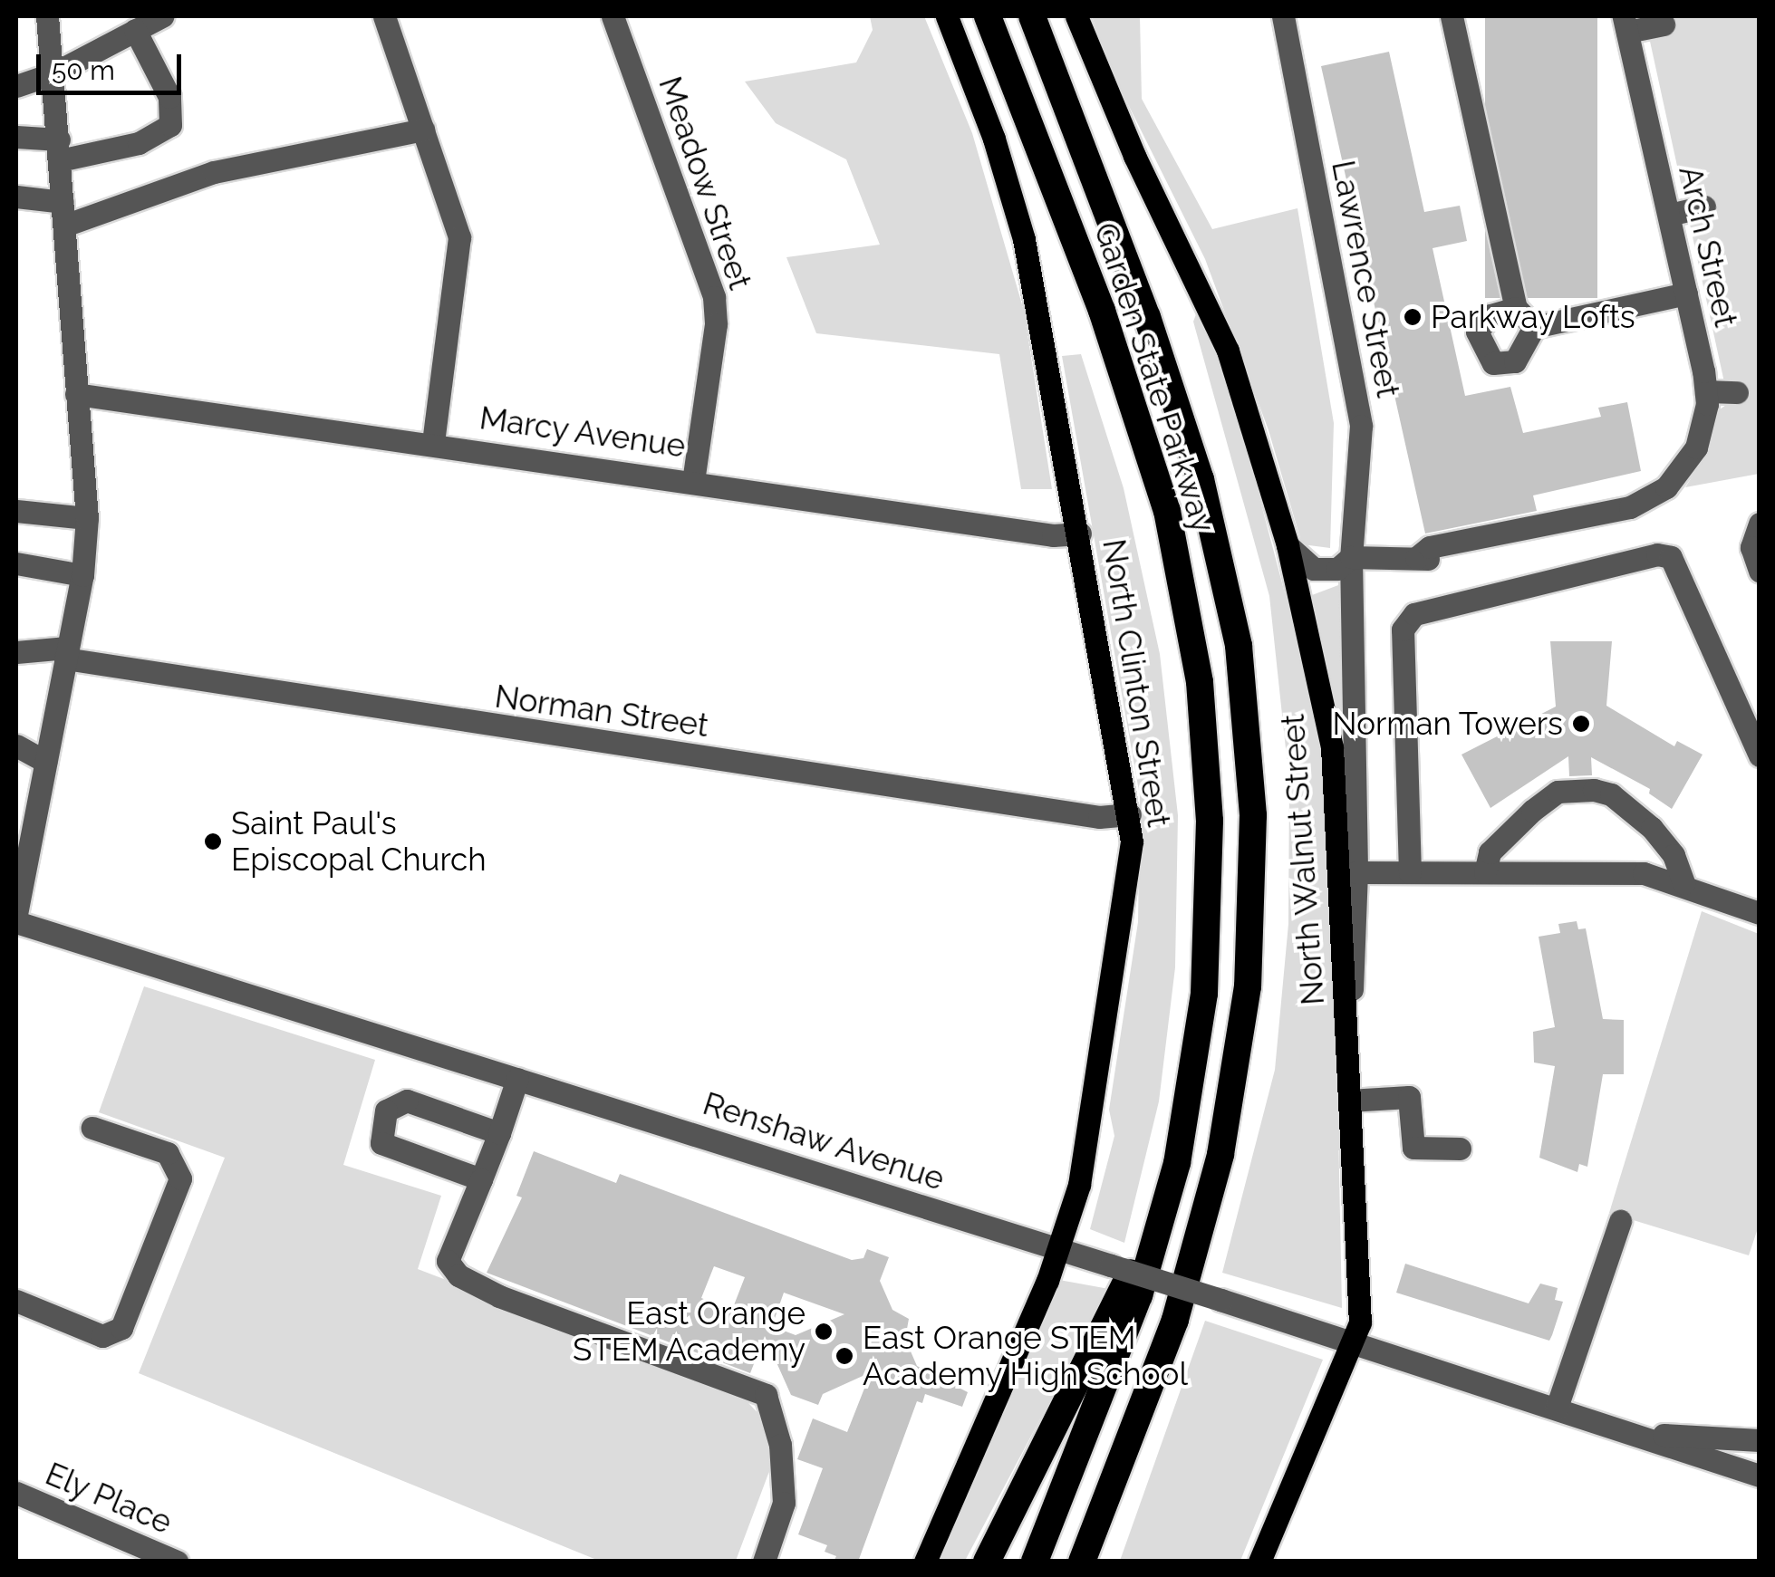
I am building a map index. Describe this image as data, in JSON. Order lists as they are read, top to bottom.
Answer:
{
  "streets": {
    "highway": ["Garden State Parkway"],
    "main road": ["North Clinton Street", "North Walnut Street"],
    "street": [
      "Meadow Street",
      "Arch Street",
      "Lawrence Street",
      "Marcy Avenue",
      "Norman Street",
      "Renshaw Avenue",
      "Ely Place"
    ]
  },
  "crossings": [
    ["Meadow Street", "Marcy Avenue"],
    ["Arch Street", "Lawrence Street"],
    ["Lawrence Street", "North Walnut Street"],
    ["Marcy Avenue", "North Clinton Street"],
    ["North Clinton Street", "Norman Street"],
    ["North Clinton Street", "Renshaw Avenue"],
    ["North Walnut Street", "Renshaw Avenue"]
  ],
  "places": [
    "Parkway Lofts",
    "Norman Towers",
    "Saint Paul's Episcopal Church",
    "East Orange STEM Academy",
    "East Orange STEM Academy High School"
  ],
  "scale_bar": "50 m"
}
